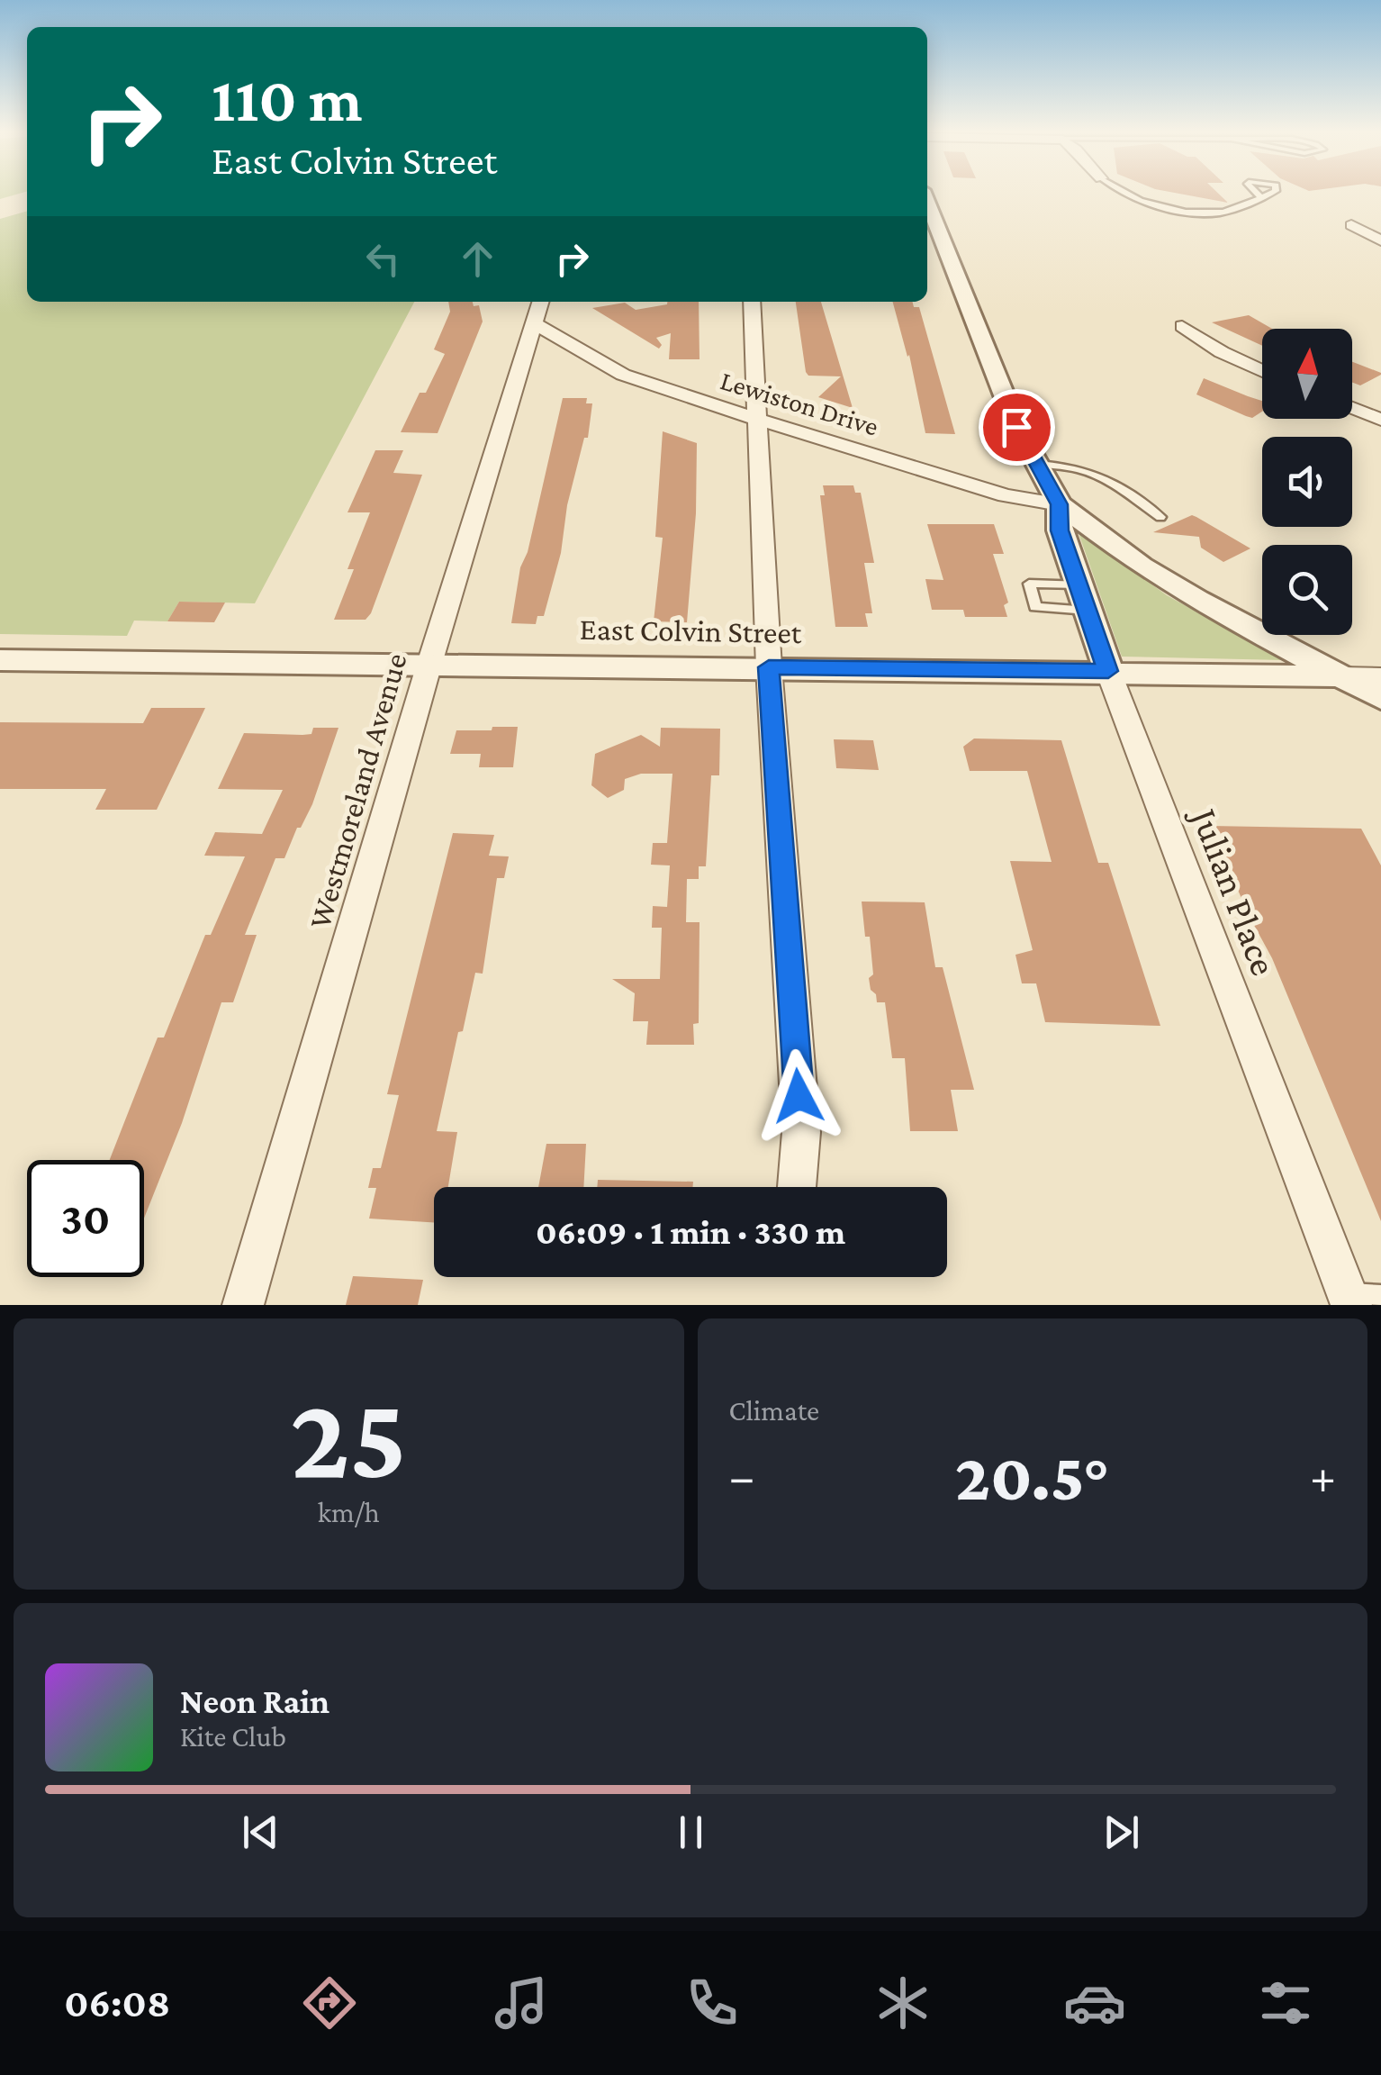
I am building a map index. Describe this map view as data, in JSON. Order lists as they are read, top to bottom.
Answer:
{
  "streets": {
    "street": [
      "Lewiston Drive",
      "East Colvin Street",
      "Westmoreland Avenue",
      "Julian Place"
    ]
  },
  "crossings": [
    ["Lewiston Drive", "Westmoreland Avenue"],
    ["Lewiston Drive", "Julian Place"],
    ["East Colvin Street", "Westmoreland Avenue"],
    ["East Colvin Street", "Julian Place"]
  ],
  "north": "top",
  "page": {
    "turn": ["110 m", "East Colvin Street"],
    "limit": "30",
    "trip": "06:09 · 1 min · 330 m",
    "tile": [
      ["25", "km/h"],
      "Climate"
    ],
    "heat": ["−", "20.5°", "+"],
    "song": ["Neon Rain", "Kite Club"],
    "tabs": "06:08"
  }
}
